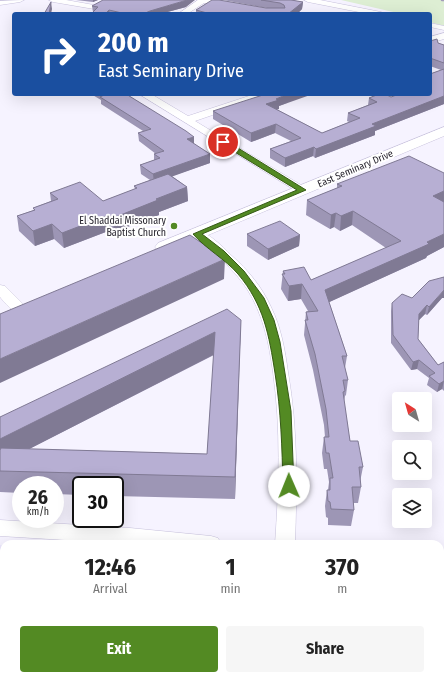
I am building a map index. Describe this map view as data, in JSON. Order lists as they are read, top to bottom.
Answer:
{
  "streets": {
    "main road": ["East Seminary Drive"]
  },
  "places": ["El Shaddai Missonary Baptist Church"],
  "north": "top left",
  "page": {
    "turn": ["200 m", "East Seminary Drive"],
    "speed": "26 km/h",
    "limit": "30",
    "eta": [
      "12:46",
      "Arrival",
      "1",
      "min",
      "370",
      "m"
    ],
    "buttons": ["Exit", "Share"]
  }
}
